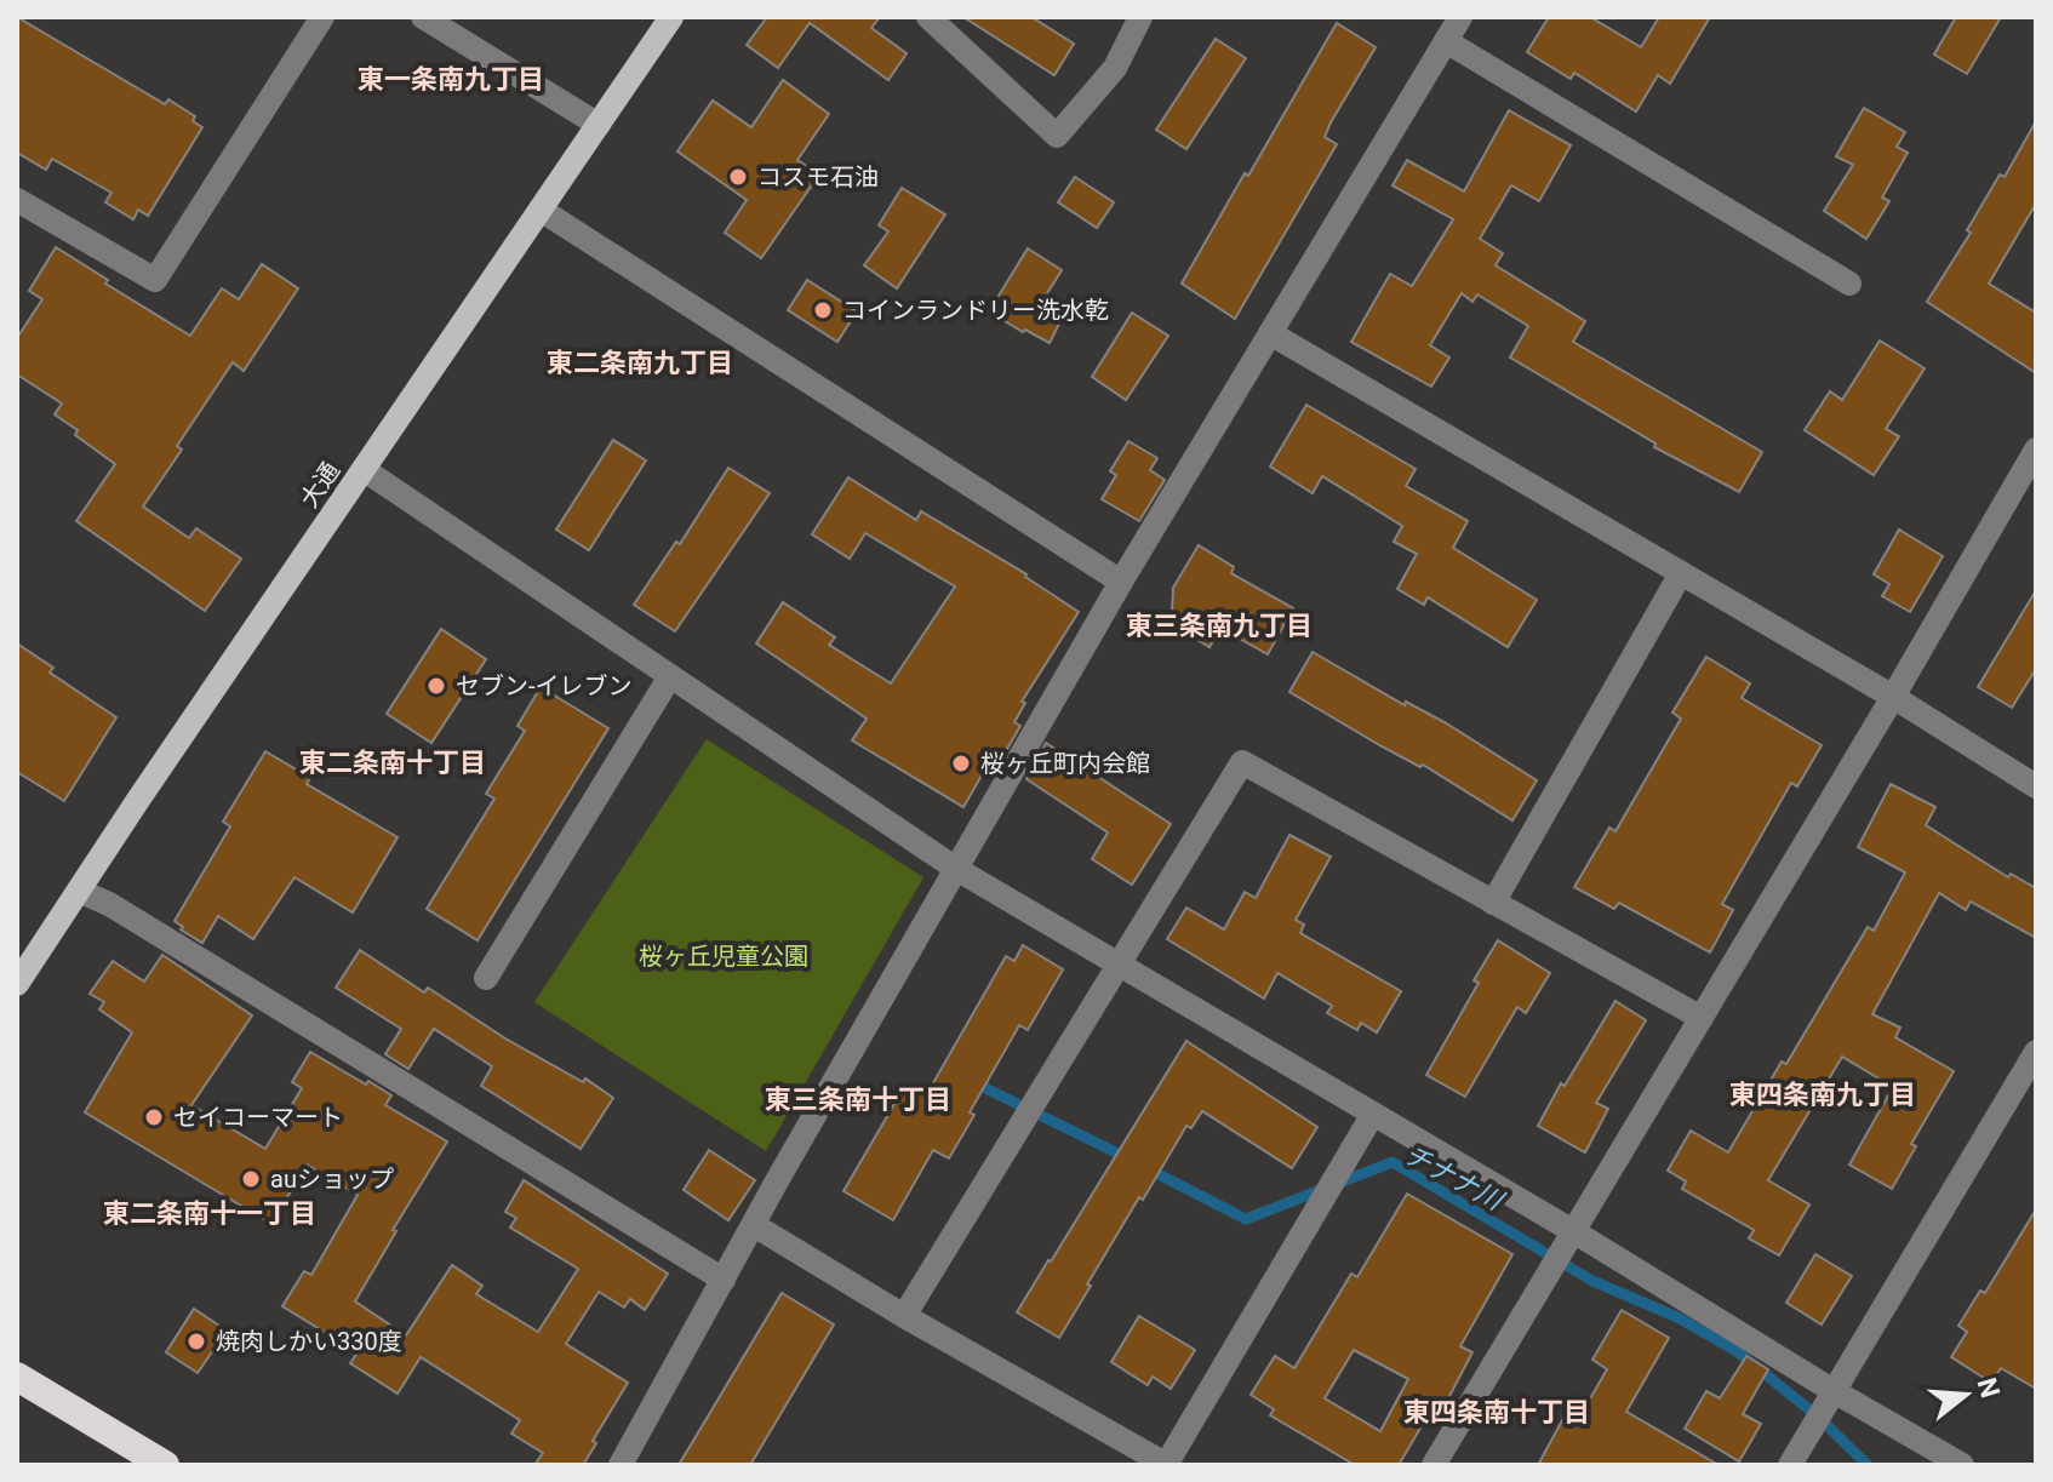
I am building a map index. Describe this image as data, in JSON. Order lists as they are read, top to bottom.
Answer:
{
  "streets": {
    "main road": ["大通"]
  },
  "districts": [
    "東一条南九丁目",
    "東二条南九丁目",
    "東三条南九丁目",
    "東二条南十丁目",
    "東四条南九丁目",
    "東三条南十丁目",
    "東二条南十一丁目",
    "東四条南十丁目"
  ],
  "water": ["チナナ川"],
  "parks": ["桜ヶ丘児童公園"],
  "places": [
    "コスモ石油",
    "コインランドリー洗水乾",
    "セブン-イレブン",
    "桜ヶ丘町内会館",
    "セイコーマート",
    "auショップ",
    "焼肉しかい330度"
  ],
  "north": "right"
}
